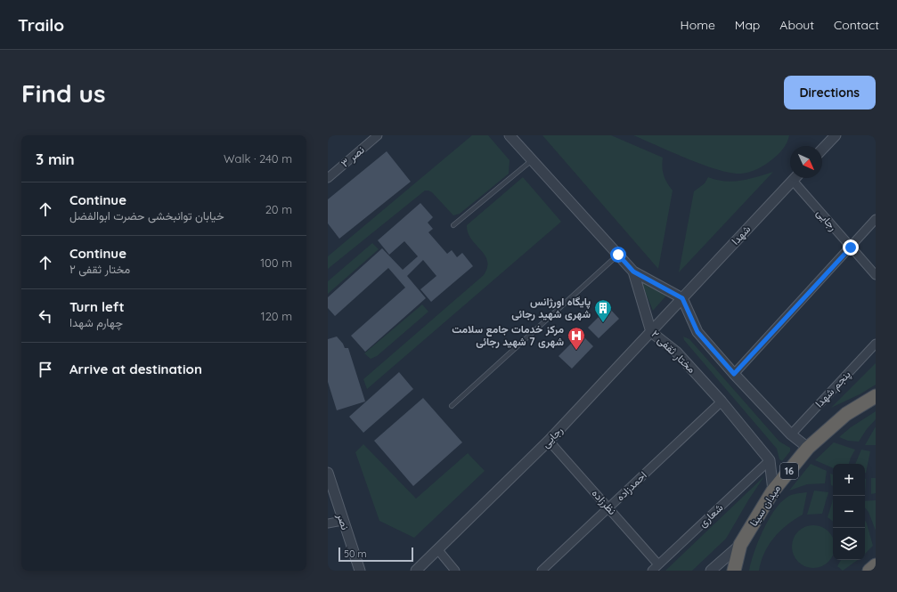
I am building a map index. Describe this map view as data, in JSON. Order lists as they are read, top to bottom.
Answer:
{
  "streets": {
    "highway": ["16", "میدان سینا"],
    "street": [
      "نصر ۳",
      "رجایی",
      "شهدا",
      "مختار ثقفی ۲",
      "پنجم شهدا",
      "احمدزاده",
      "نظرزاده",
      "شعاری",
      "نصر"
    ]
  },
  "crossings": [
    ["رجایی", "شهدا"],
    ["رجایی", "مختار ثقفی ۲"],
    ["رجایی", "نظرزاده"],
    ["مختار ثقفی ۲", "احمدزاده"],
    ["مختار ثقفی ۲", "شعاری"],
    ["احمدزاده", "نظرزاده"],
    ["نظرزاده", "شعاری"]
  ],
  "places": {
    "building": ["پایگاه اورژانس شهری شهید رجائی"],
    "hospital": ["مرکز خدمات جامع سلامت شهری 7 شهید رجائی"]
  },
  "scale_bar": "50 m",
  "north": "bottom right",
  "page": {
    "header": "Trailo",
    "nav": [
      "Home",
      "Map",
      "About",
      "Contact"
    ],
    "buttons": "Directions",
    "title": "Find us",
    "heading": ["3 min", "Walk · 240 m"],
    "list": [
      ["Continue", "خیابان توانبخشی حضرت ابوالفضل", "20 m"],
      ["Continue", "مختار ثقفی ۲", "100 m"],
      ["Turn left", "چهارم شهدا", "120 m"],
      "Arrive at destination"
    ],
    "map_buttons": ["+", "−"],
    "scale": "50 m"
  }
}
